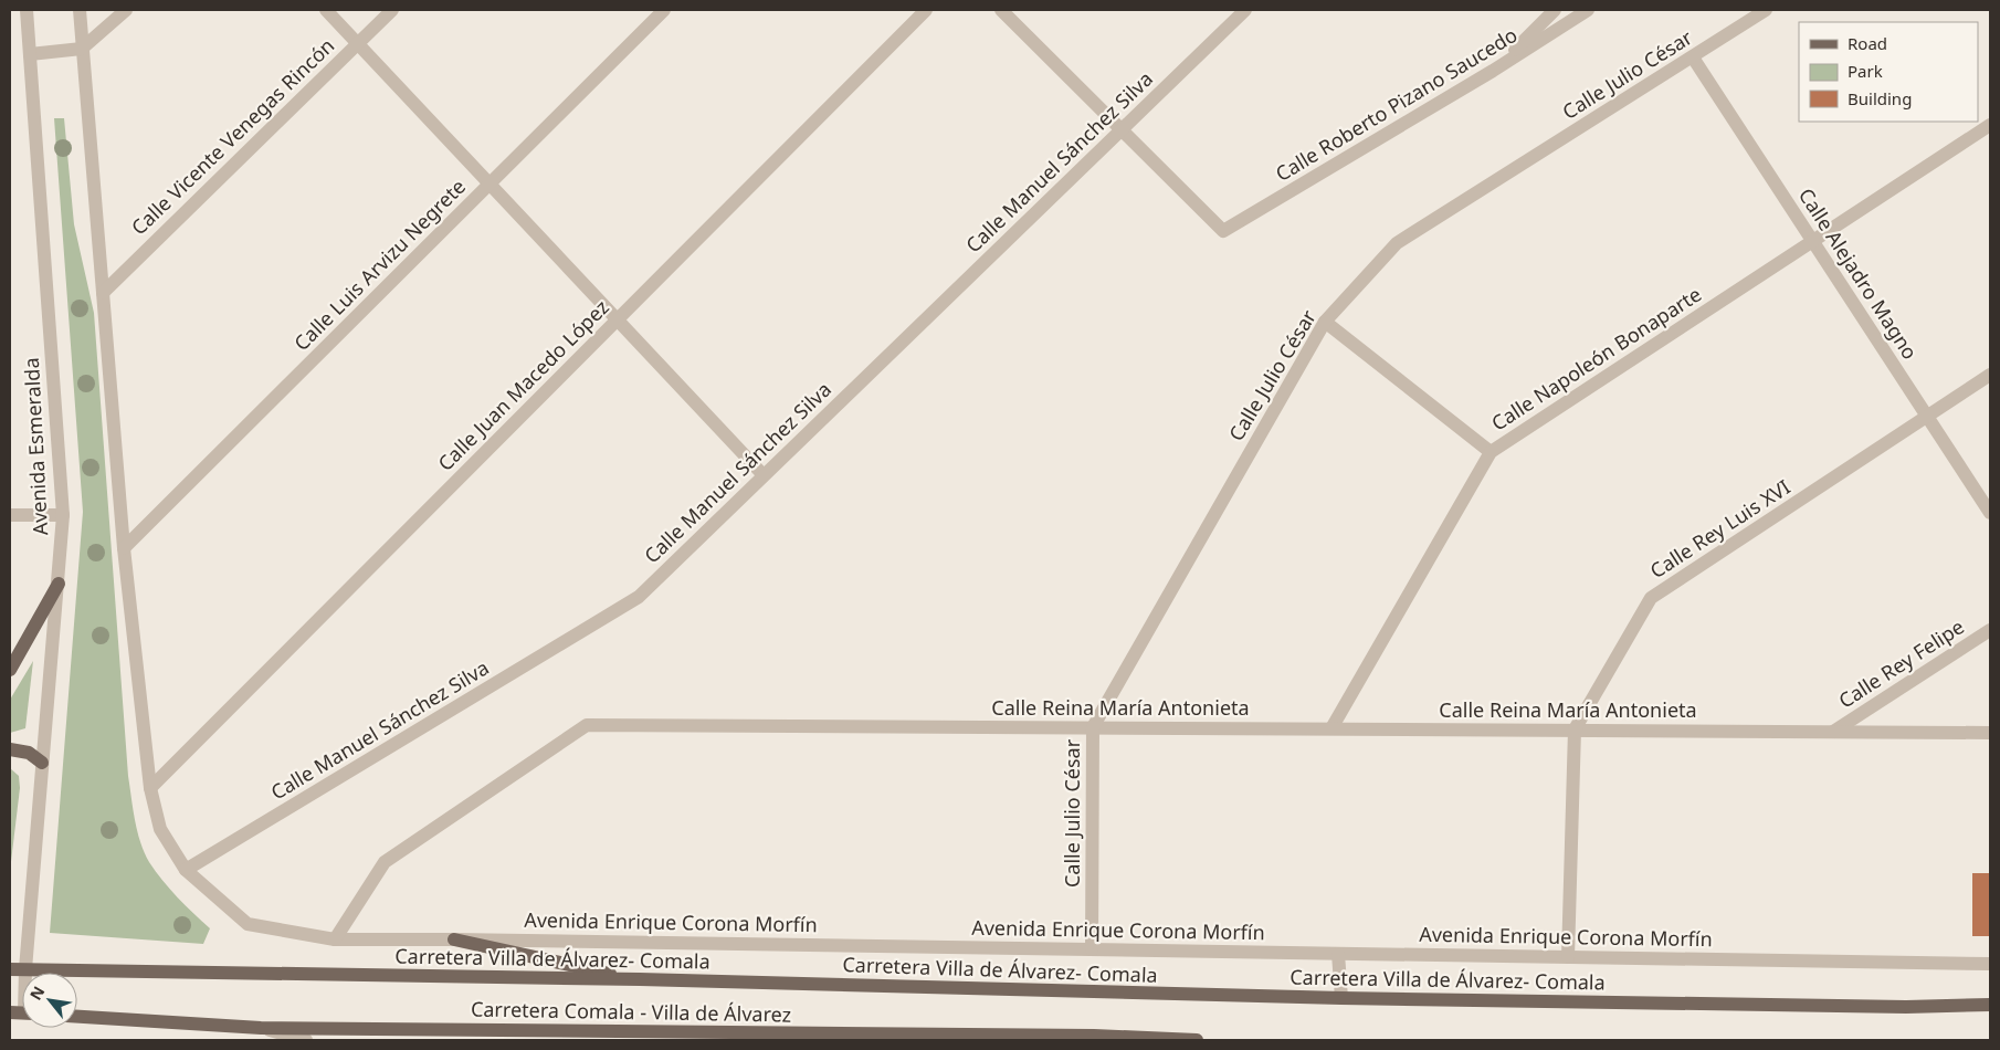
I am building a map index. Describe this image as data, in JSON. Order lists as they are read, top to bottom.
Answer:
{
  "streets": {
    "main road": ["Carretera Villa de Álvarez- Comala", "Carretera Comala - Villa de Álvarez"],
    "street": [
      "Calle Julio César",
      "Calle Roberto Pizano Saucedo",
      "Calle Vicente Venegas Rincón",
      "Calle Manuel Sánchez Silva",
      "Calle Luis Arvizu Negrete",
      "Calle Alejadro Magno",
      "Calle Napoleón Bonaparte",
      "Calle Juan Macedo López",
      "Avenida Esmeralda",
      "Calle Rey Luis XVI",
      "Calle Rey Felipe",
      "Calle Reina María Antonieta",
      "Avenida Enrique Corona Morfín"
    ]
  },
  "crossings": [
    ["Calle Julio César", "Calle Alejadro Magno"],
    ["Calle Julio César", "Calle Reina María Antonieta"],
    ["Calle Julio César", "Avenida Enrique Corona Morfín"],
    ["Calle Roberto Pizano Saucedo", "Calle Manuel Sánchez Silva"],
    ["Calle Manuel Sánchez Silva", "Avenida Enrique Corona Morfín"],
    ["Calle Alejadro Magno", "Calle Napoleón Bonaparte"],
    ["Calle Alejadro Magno", "Calle Rey Luis XVI"],
    ["Calle Napoleón Bonaparte", "Calle Reina María Antonieta"],
    ["Avenida Esmeralda", "Carretera Villa de Álvarez- Comala"],
    ["Calle Rey Luis XVI", "Calle Reina María Antonieta"],
    ["Calle Rey Luis XVI", "Avenida Enrique Corona Morfín"],
    ["Calle Rey Felipe", "Calle Reina María Antonieta"],
    ["Calle Reina María Antonieta", "Avenida Enrique Corona Morfín"]
  ],
  "legend": ["Road", "Park", "Building"],
  "north": "top left"
}
